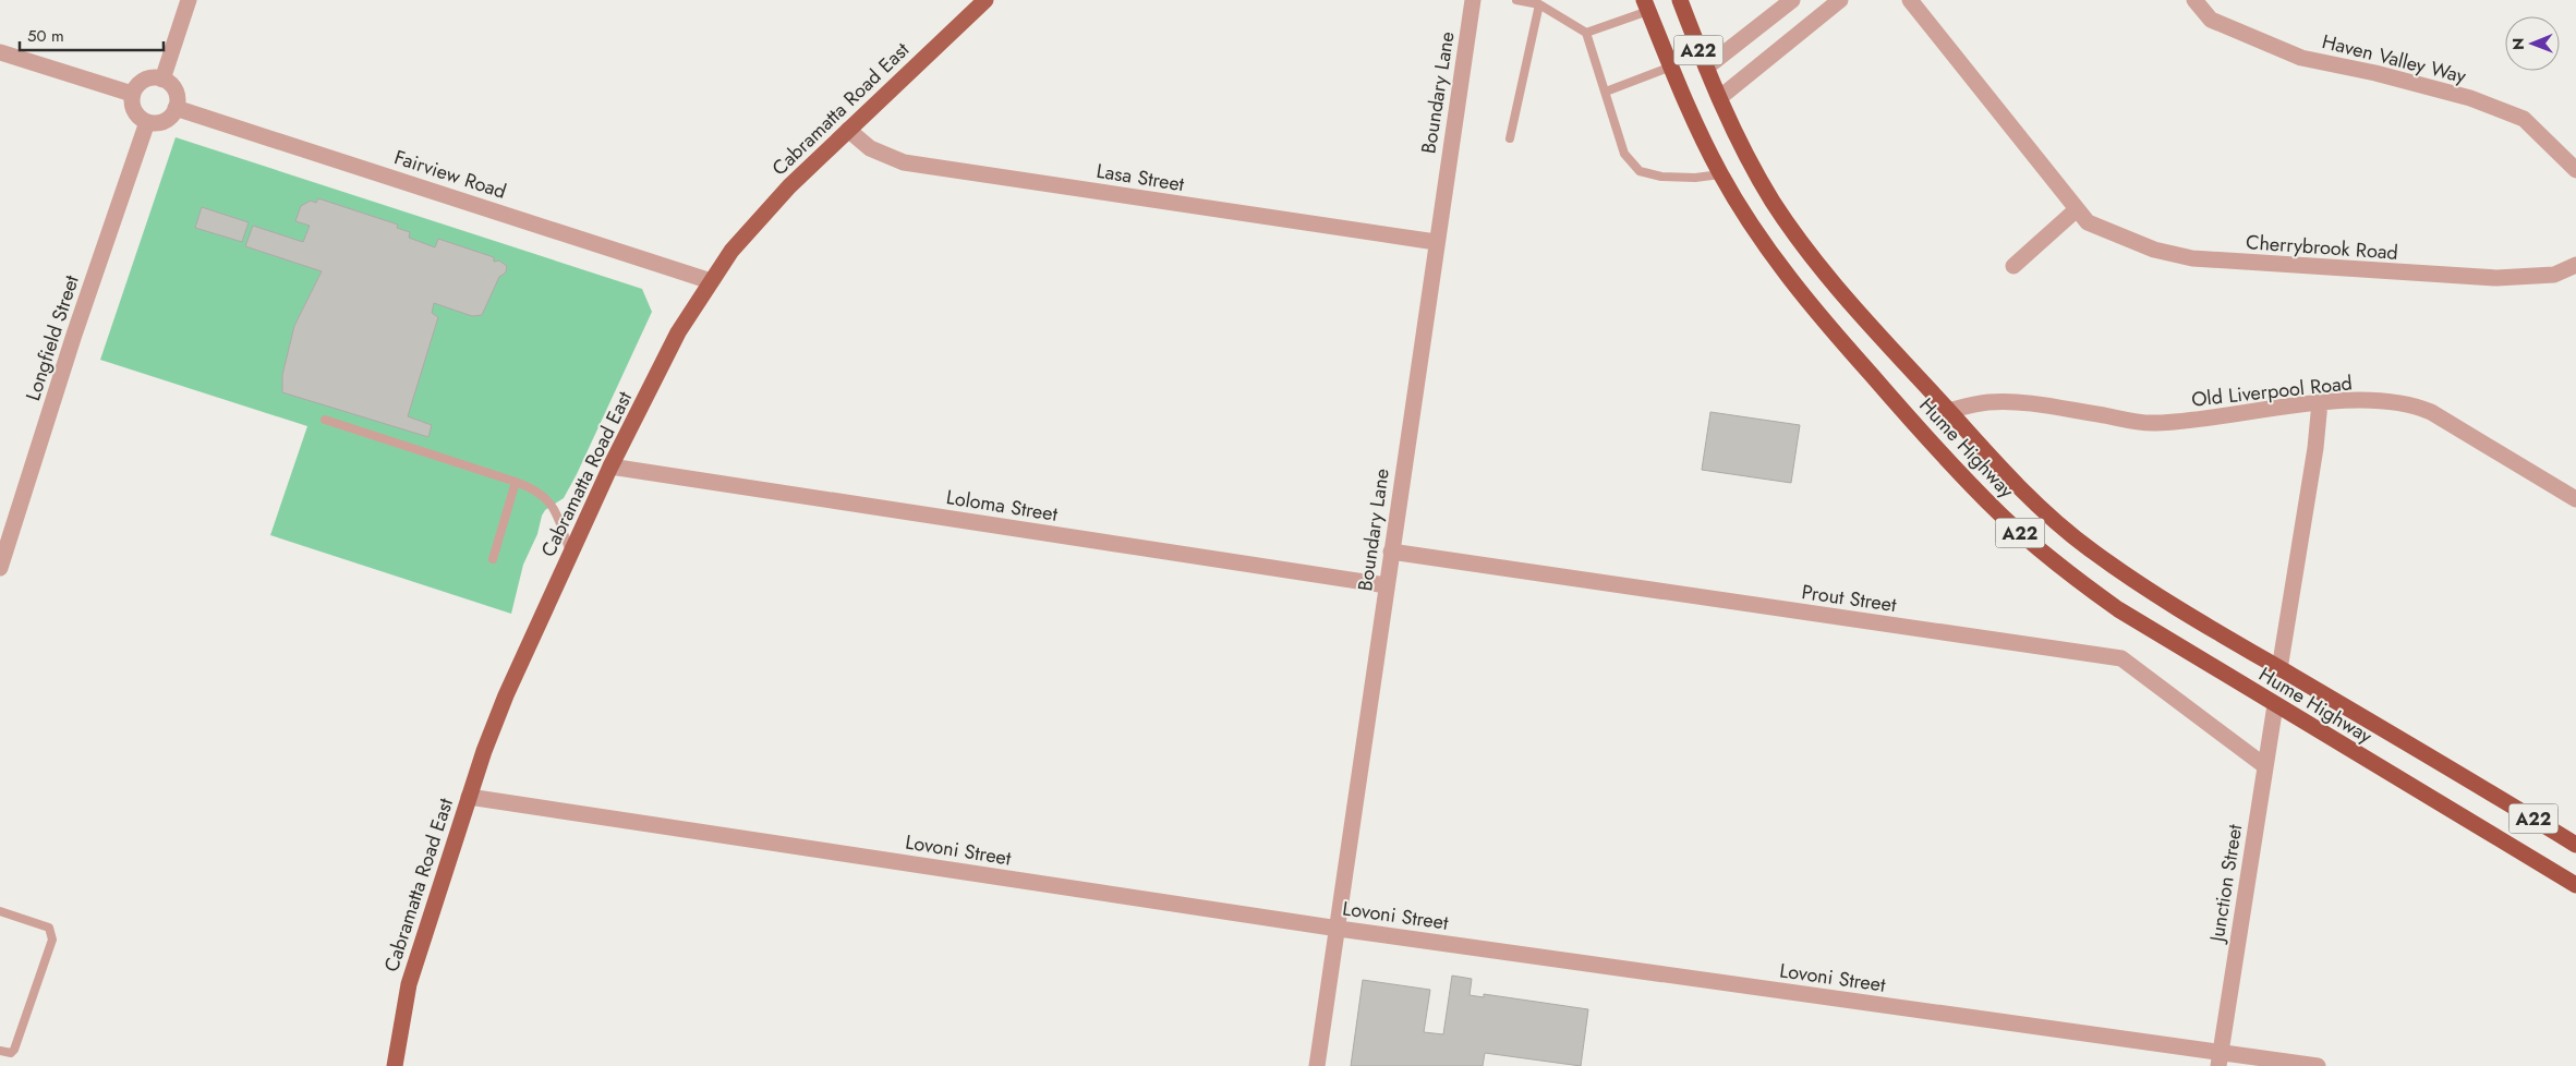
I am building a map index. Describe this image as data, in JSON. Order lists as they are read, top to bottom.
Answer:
{
  "streets": {
    "highway": ["A22", "Hume Highway"],
    "main road": ["Cabramatta Road East"],
    "street": [
      "Haven Valley Way",
      "Boundary Lane",
      "Fairview Road",
      "Lasa Street",
      "Cherrybrook Road",
      "Longfield Street",
      "Old Liverpool Road",
      "Loloma Street",
      "Prout Street",
      "Lovoni Street",
      "Junction Street"
    ]
  },
  "crossings": [
    ["Boundary Lane", "Lasa Street"],
    ["Boundary Lane", "Loloma Street"],
    ["Boundary Lane", "Prout Street"],
    ["Boundary Lane", "Lovoni Street"],
    ["Cabramatta Road East", "Fairview Road"],
    ["Cabramatta Road East", "Lasa Street"],
    ["Cabramatta Road East", "Loloma Street"],
    ["Cabramatta Road East", "Lovoni Street"],
    ["Fairview Road", "Longfield Street"],
    ["Old Liverpool Road", "Hume Highway"],
    ["Hume Highway", "Junction Street"],
    ["Prout Street", "Junction Street"],
    ["Lovoni Street", "Junction Street"]
  ],
  "scale_bar": "50 m",
  "north": "left"
}
